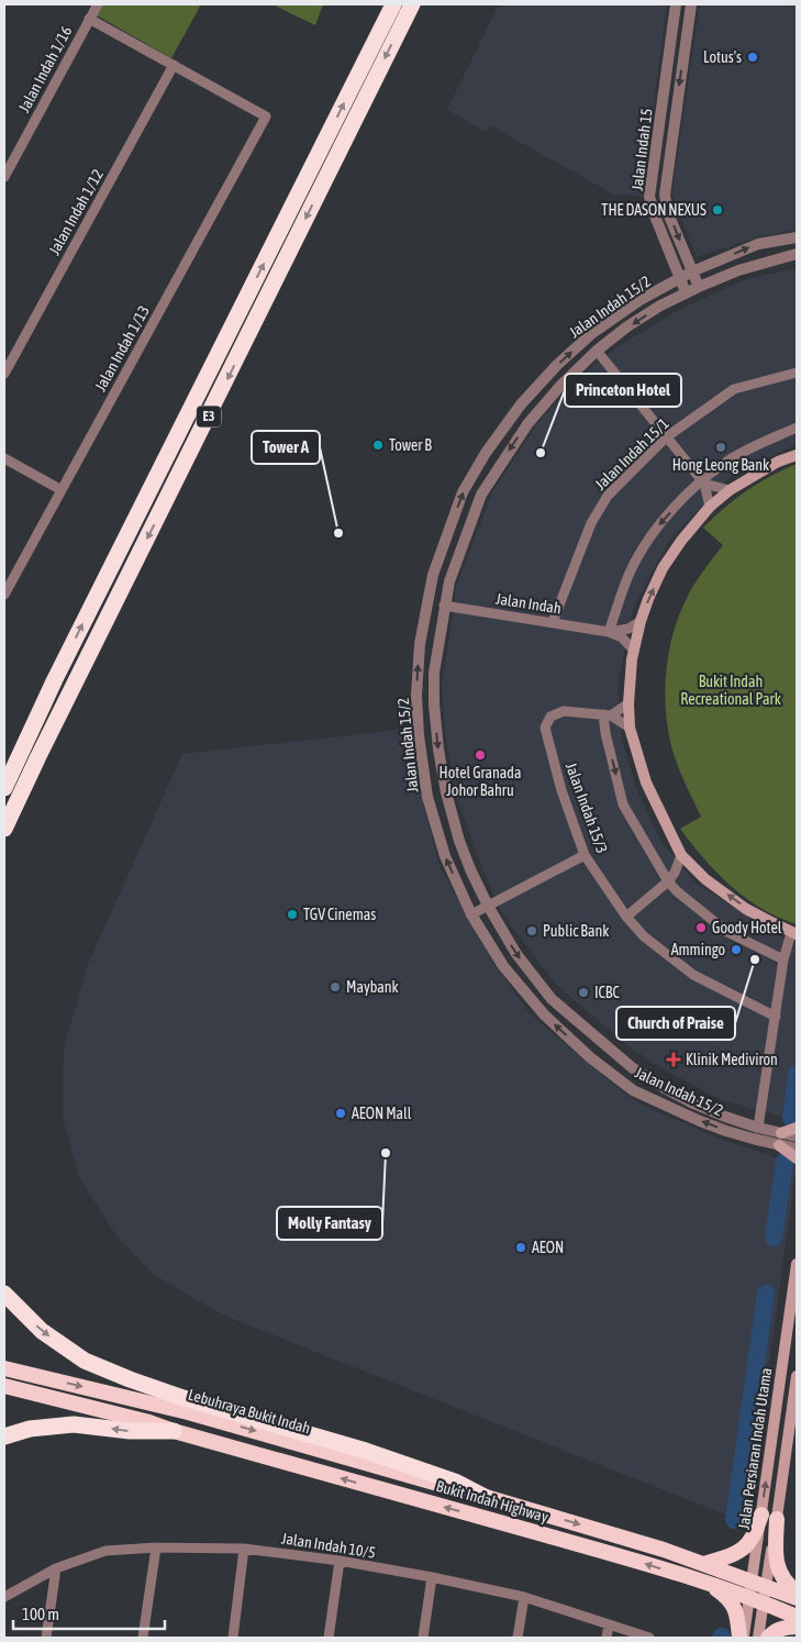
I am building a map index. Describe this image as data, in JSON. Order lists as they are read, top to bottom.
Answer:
{
  "streets": {
    "highway": ["E3", "Lebuhraya Bukit Indah", "Bukit Indah Highway"],
    "main road": ["Jalan Persiaran Indah Utama"],
    "street": [
      "Jalan Indah 1/16",
      "Jalan Indah 15",
      "Jalan Indah 1/12",
      "Jalan Indah 15/2",
      "Jalan Indah 1/13",
      "Jalan Indah 15/1",
      "Jalan Indah",
      "Jalan Indah 15/3",
      "Jalan Indah 10/5"
    ]
  },
  "crossings": [
    ["Jalan Indah 15", "Jalan Indah 15/2"],
    ["Jalan Indah 1/12", "Jalan Indah 1/13"],
    ["Jalan Indah 15/2", "Jalan Indah"],
    ["Jalan Indah 15/1", "Jalan Indah"],
    ["Lebuhraya Bukit Indah", "Bukit Indah Highway"],
    ["Jalan Persiaran Indah Utama", "Bukit Indah Highway"]
  ],
  "parks": ["Bukit Indah Recreational Park"],
  "places": {
    "other": [
      "Lotus's",
      "THE DASON NEXUS",
      "Tower B",
      "Hong Leong Bank",
      "Princeton Hotel",
      "Tower A",
      "Hotel Granada Johor Bahru",
      "TGV Cinemas",
      "Goody Hotel",
      "Public Bank",
      "Ammingo",
      "Church of Praise",
      "Maybank",
      "ICBC",
      "AEON Mall",
      "Molly Fantasy",
      "AEON"
    ],
    "health": ["Klinik Mediviron"]
  },
  "scale_bar": "100 m"
}
